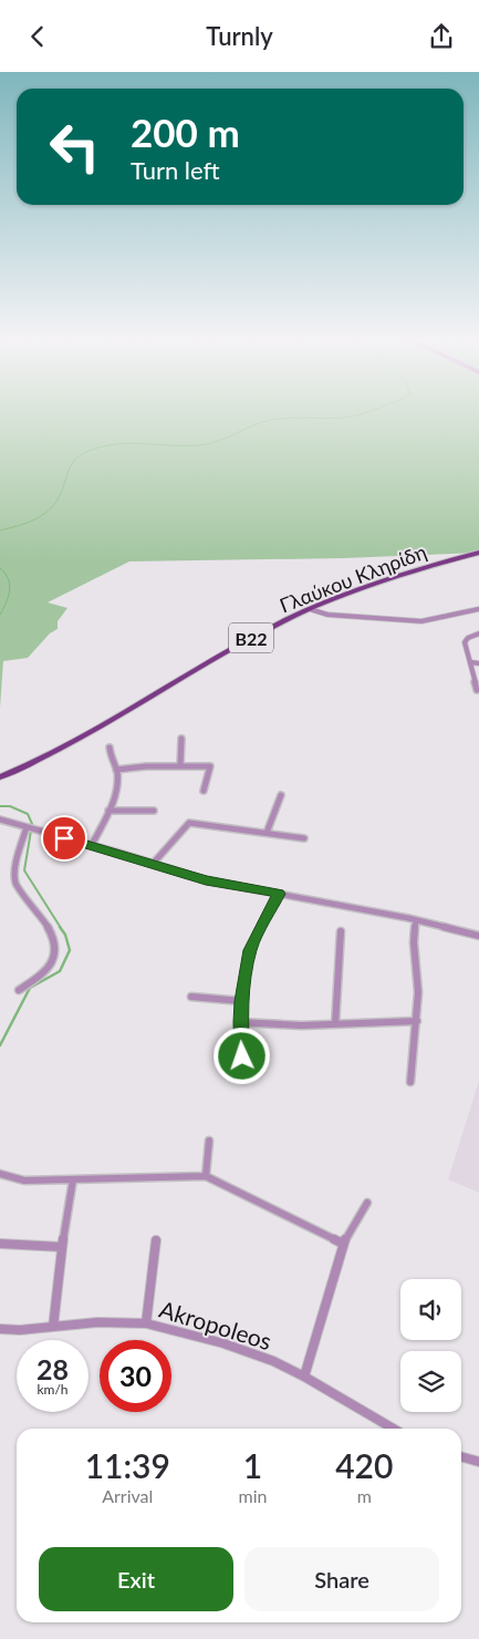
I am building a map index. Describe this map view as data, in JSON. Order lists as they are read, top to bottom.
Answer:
{
  "streets": {
    "main road": ["Γλαύκου Κληρίδη", "B22"],
    "street": ["Akropoleos"]
  },
  "page": {
    "header": "Turnly",
    "turn": ["200 m", "Turn left"],
    "speed": "28 km/h",
    "limit": "30",
    "eta": [
      "11:39",
      "Arrival",
      "1",
      "min",
      "420",
      "m"
    ],
    "buttons": ["Exit", "Share"]
  }
}
